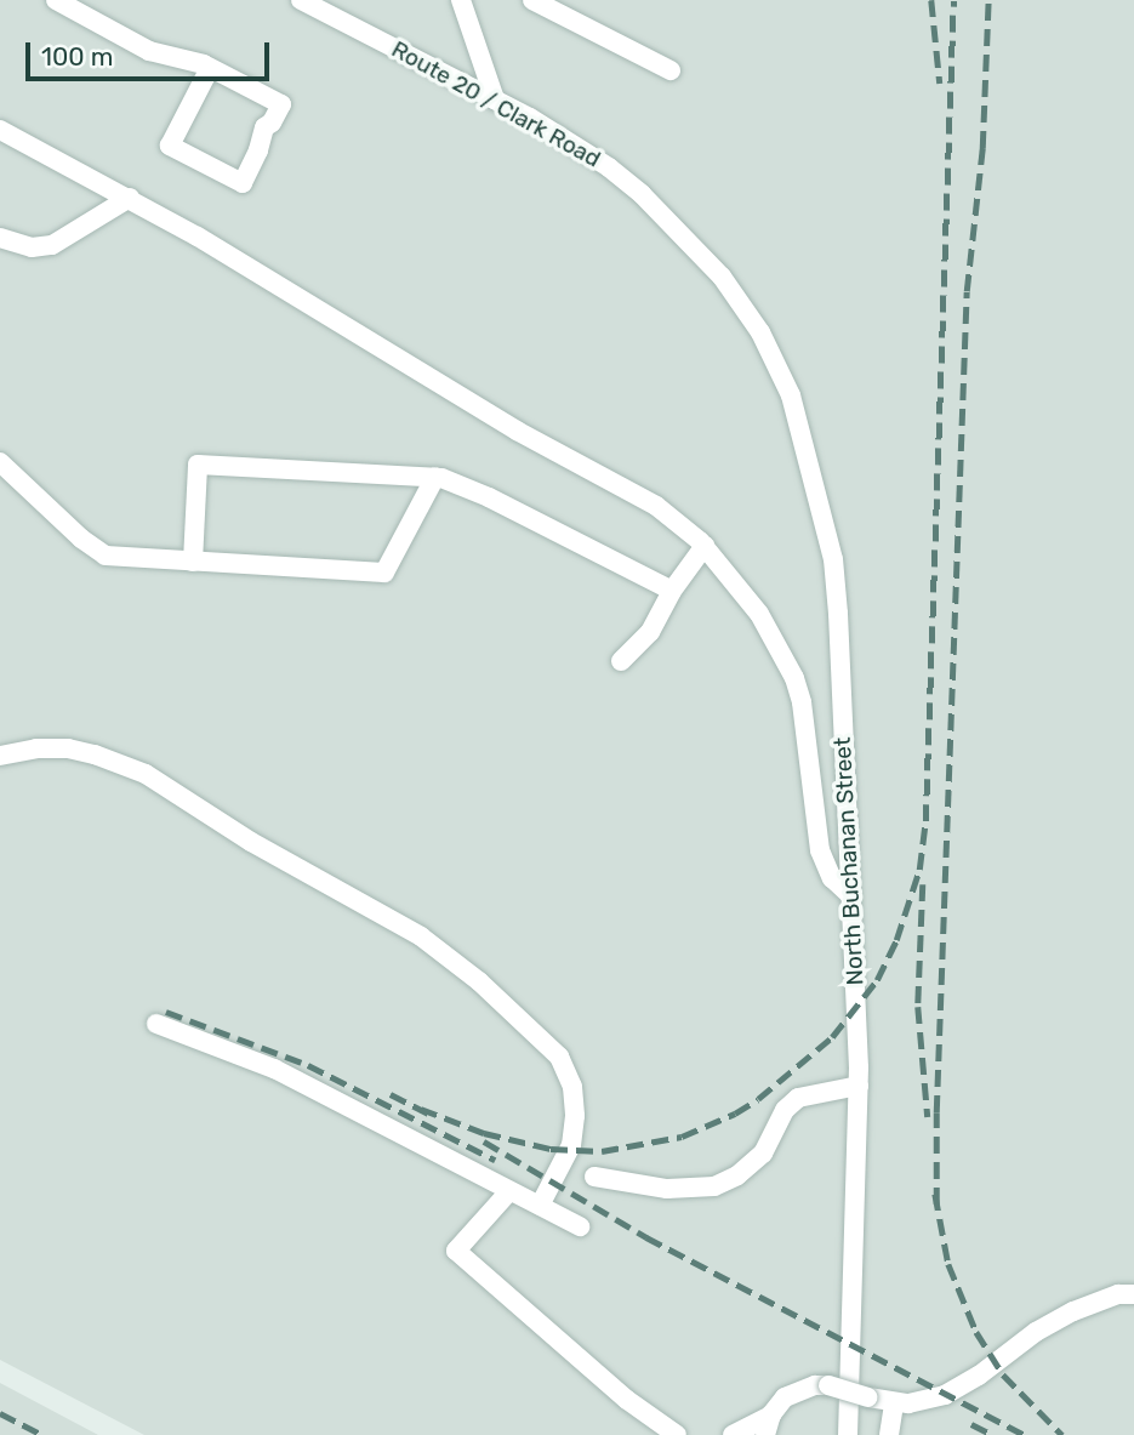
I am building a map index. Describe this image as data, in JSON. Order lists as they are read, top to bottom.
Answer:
{
  "streets": {
    "street": ["Route 20 / Clark Road", "North Buchanan Street"]
  },
  "crossings": [
    ["Route 20 / Clark Road", "North Buchanan Street"]
  ],
  "scale_bar": "100 m"
}
